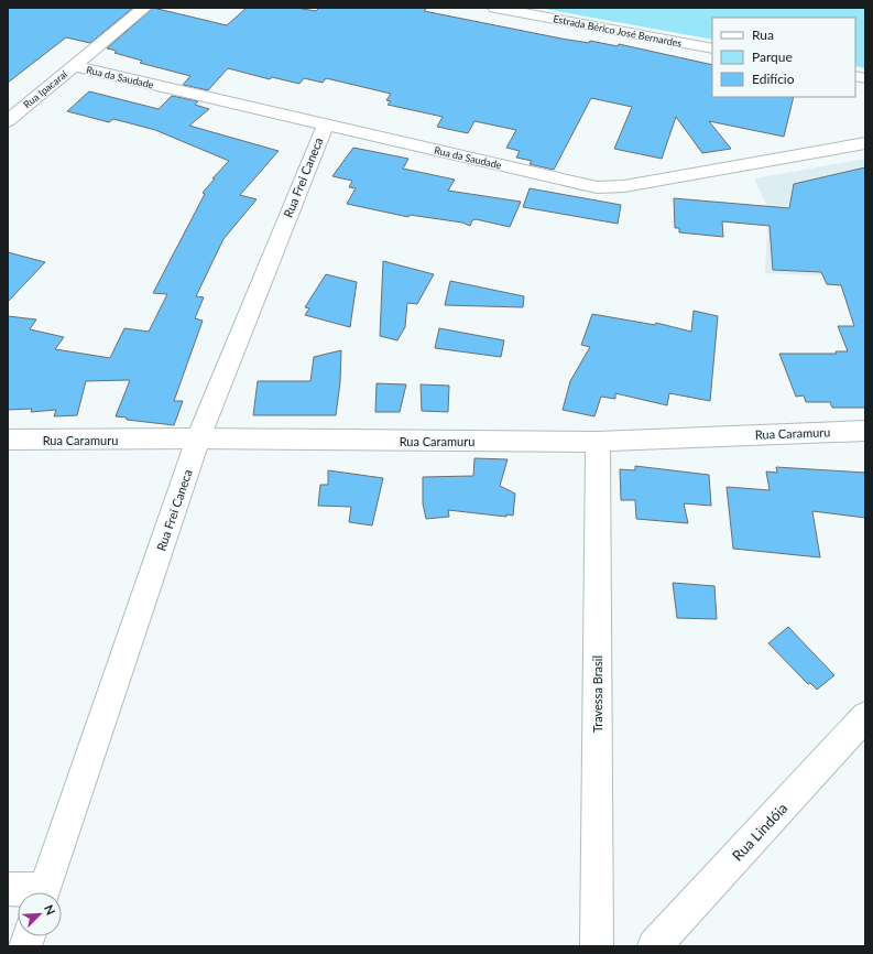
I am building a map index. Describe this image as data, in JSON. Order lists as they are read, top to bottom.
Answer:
{
  "streets": {
    "street": [
      "Estrada Bérico José Bernardes",
      "Rua da Saudade",
      "Rua Ipacaraí",
      "Rua Frei Caneca",
      "Rua Caramuru",
      "Travessa Brasil",
      "Rua Lindóia"
    ]
  },
  "crossings": [
    ["Rua da Saudade", "Rua Ipacaraí"],
    ["Rua da Saudade", "Rua Frei Caneca"],
    ["Rua Frei Caneca", "Rua Caramuru"],
    ["Rua Caramuru", "Travessa Brasil"]
  ],
  "legend": ["Rua", "Parque", "Edifício"],
  "north": "top right"
}
